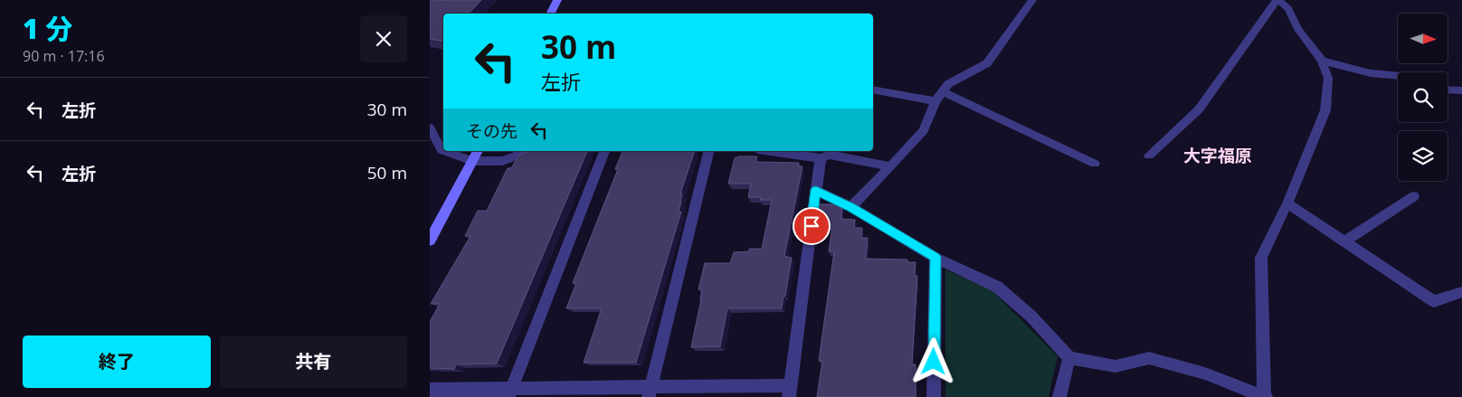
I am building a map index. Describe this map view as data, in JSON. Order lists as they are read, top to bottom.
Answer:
{
  "districts": ["大字福原"],
  "north": "right",
  "page": {
    "heading": ["1 分", "90 m · 17:16"],
    "turn": ["30 m", "左折"],
    "list": [
      {
        "name": "左折",
        "value": "30 m"
      },
      {
        "name": "左折",
        "value": "50 m"
      }
    ],
    "then": "その先",
    "buttons": ["終了", "共有"]
  }
}
